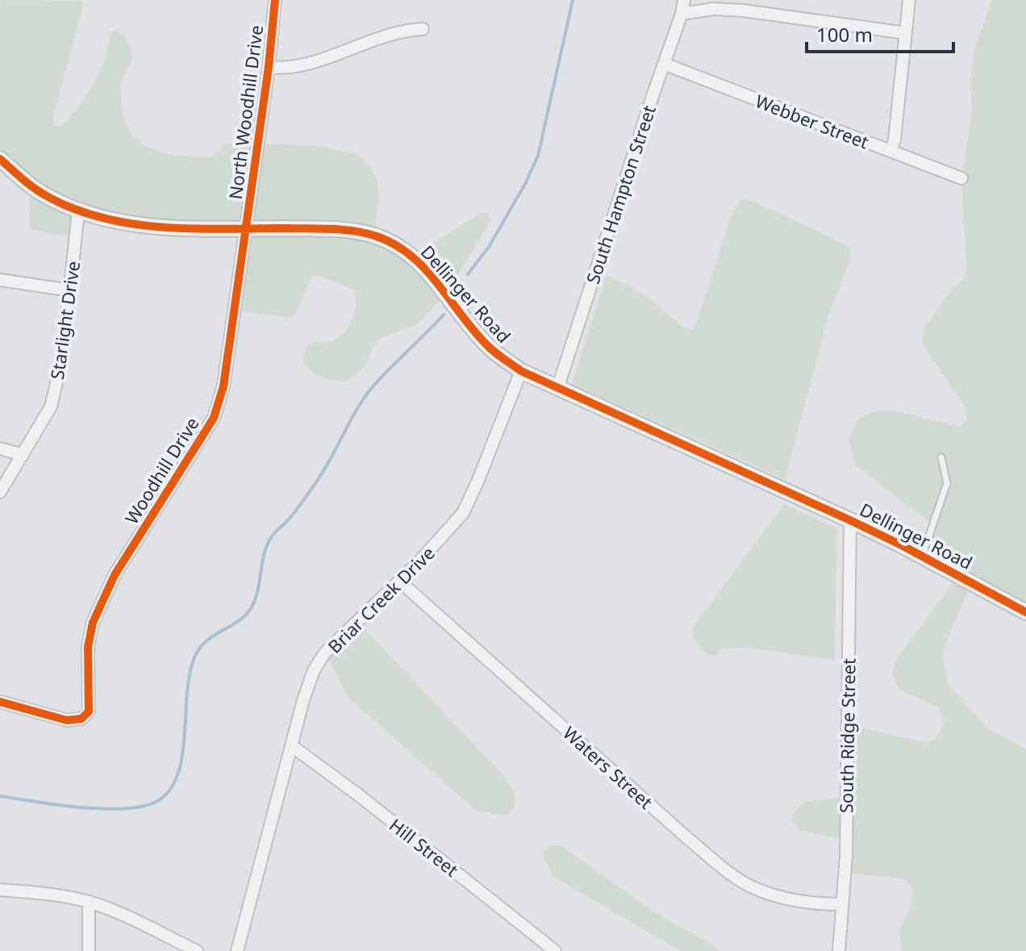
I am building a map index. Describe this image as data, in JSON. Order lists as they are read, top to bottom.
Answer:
{
  "streets": {
    "street": [
      "North Woodhill Drive",
      "Webber Street",
      "South Hampton Street",
      "Dellinger Road",
      "Starlight Drive",
      "Woodhill Drive",
      "Briar Creek Drive",
      "South Ridge Street",
      "Waters Street",
      "Hill Street"
    ]
  },
  "crossings": [
    ["North Woodhill Drive", "Dellinger Road"],
    ["North Woodhill Drive", "Woodhill Drive"],
    ["Webber Street", "South Hampton Street"],
    ["South Hampton Street", "Dellinger Road"],
    ["Dellinger Road", "Starlight Drive"],
    ["Dellinger Road", "Woodhill Drive"],
    ["Dellinger Road", "Briar Creek Drive"],
    ["Dellinger Road", "South Ridge Street"],
    ["Briar Creek Drive", "Waters Street"],
    ["Briar Creek Drive", "Hill Street"],
    ["South Ridge Street", "Waters Street"]
  ],
  "scale_bar": "100 m"
}
